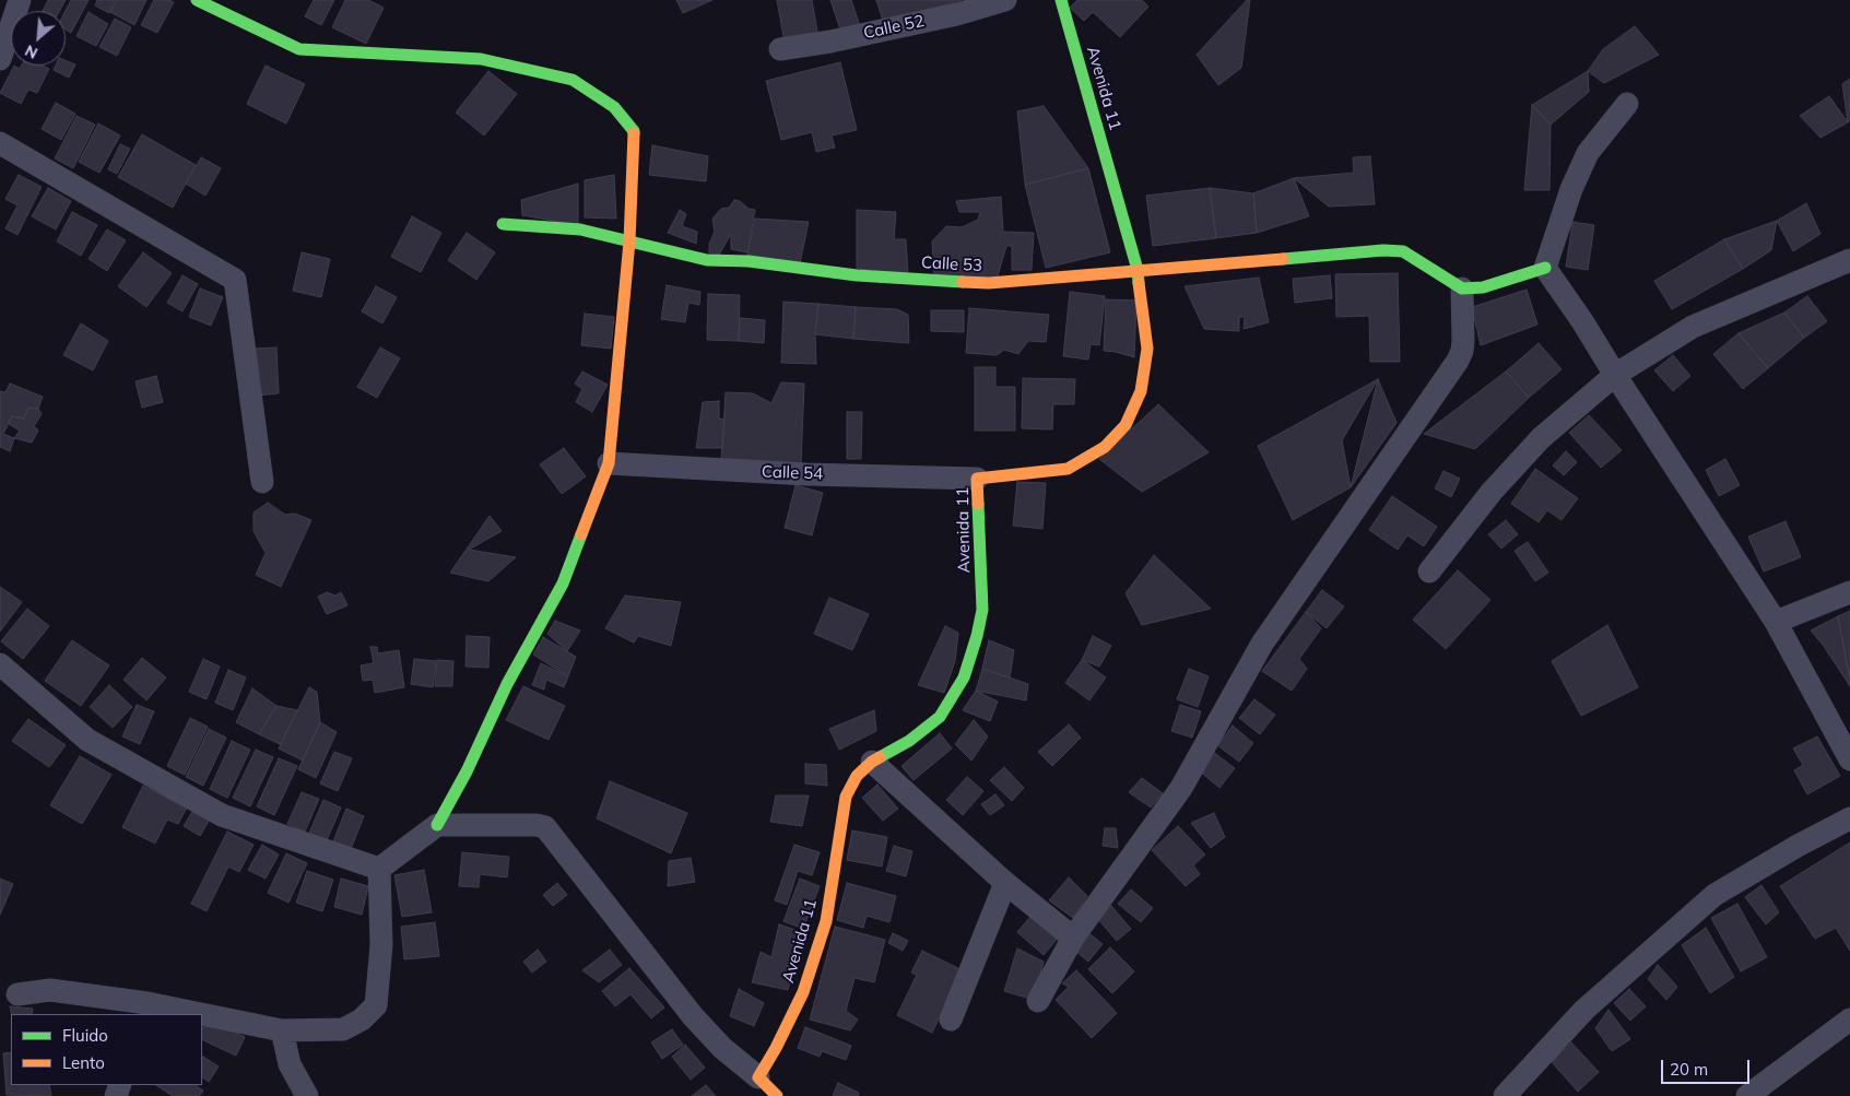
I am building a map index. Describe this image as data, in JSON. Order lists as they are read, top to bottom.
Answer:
{
  "streets": {
    "street": [
      "Calle 52",
      "Avenida 11",
      "Calle 53",
      "Calle 54"
    ]
  },
  "crossings": [
    ["Avenida 11", "Calle 53"],
    ["Avenida 11", "Calle 54"]
  ],
  "legend": ["Fluido", "Lento"],
  "scale_bar": "20 m",
  "north": "bottom left"
}
